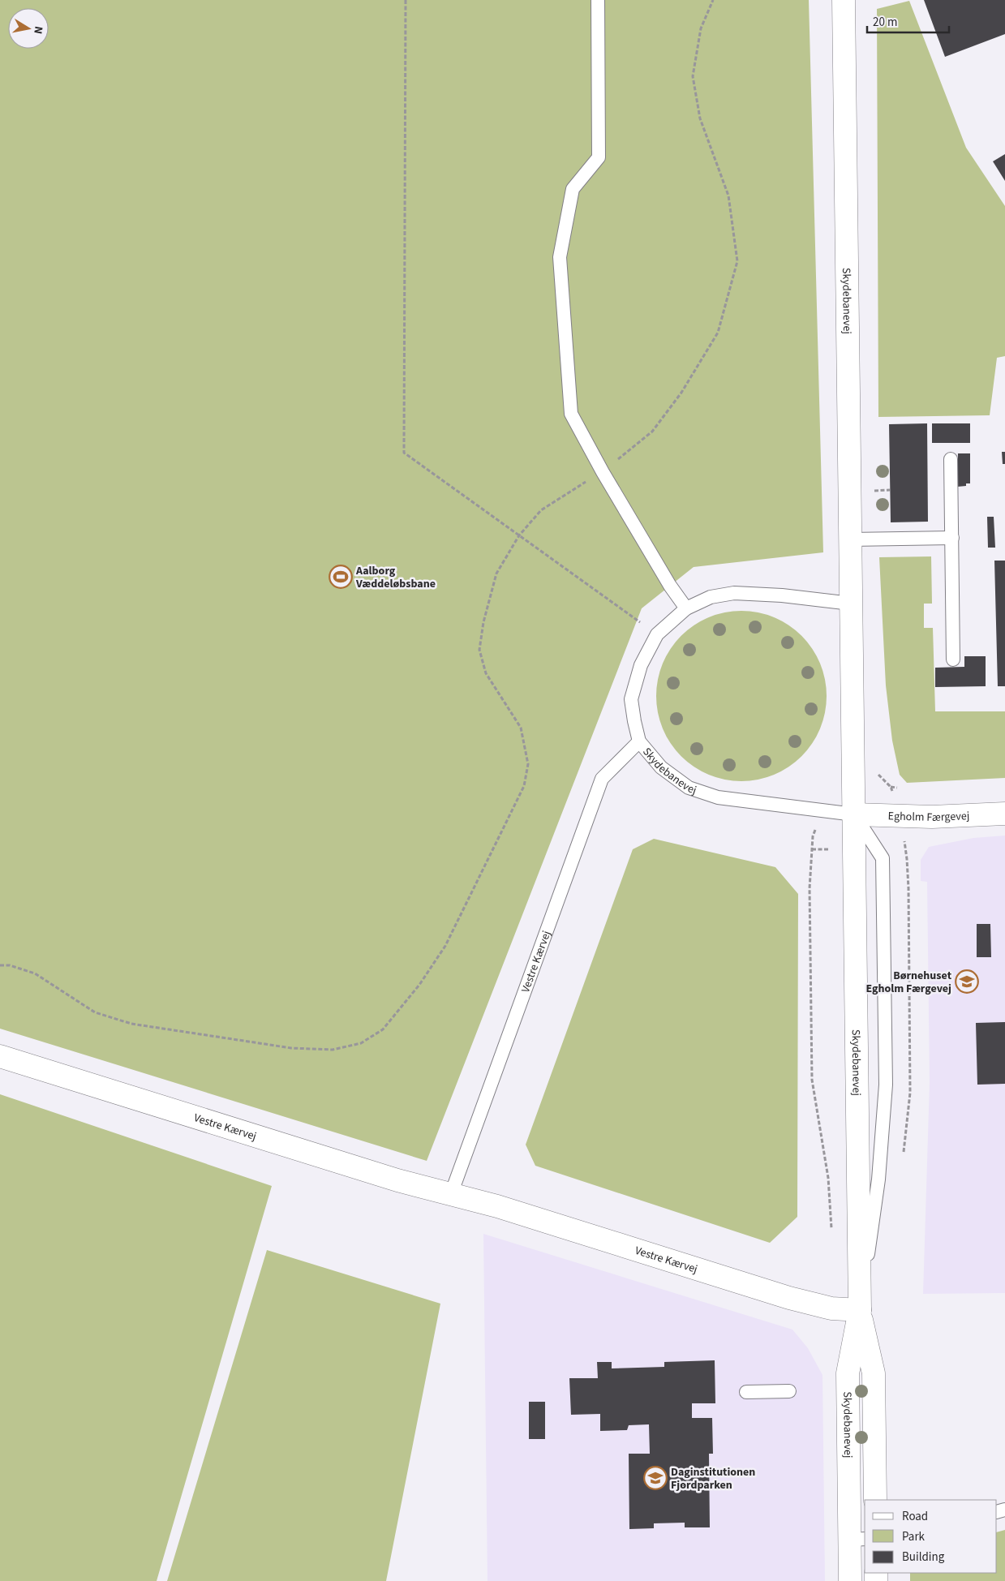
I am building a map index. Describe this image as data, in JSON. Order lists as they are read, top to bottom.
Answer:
{
  "streets": {
    "street": ["Skydebanevej", "Egholm Færgevej", "Vestre Kærvej"]
  },
  "crossings": [
    ["Skydebanevej", "Egholm Færgevej"],
    ["Skydebanevej", "Vestre Kærvej"]
  ],
  "places": {
    "sports": ["Aalborg Væddeløbsbane"],
    "school or university": ["Børnehuset Egholm Færgevej", "Daginstitutionen Fjordparken"]
  },
  "legend": ["Road", "Park", "Building"],
  "scale_bar": "20 m",
  "north": "right"
}
